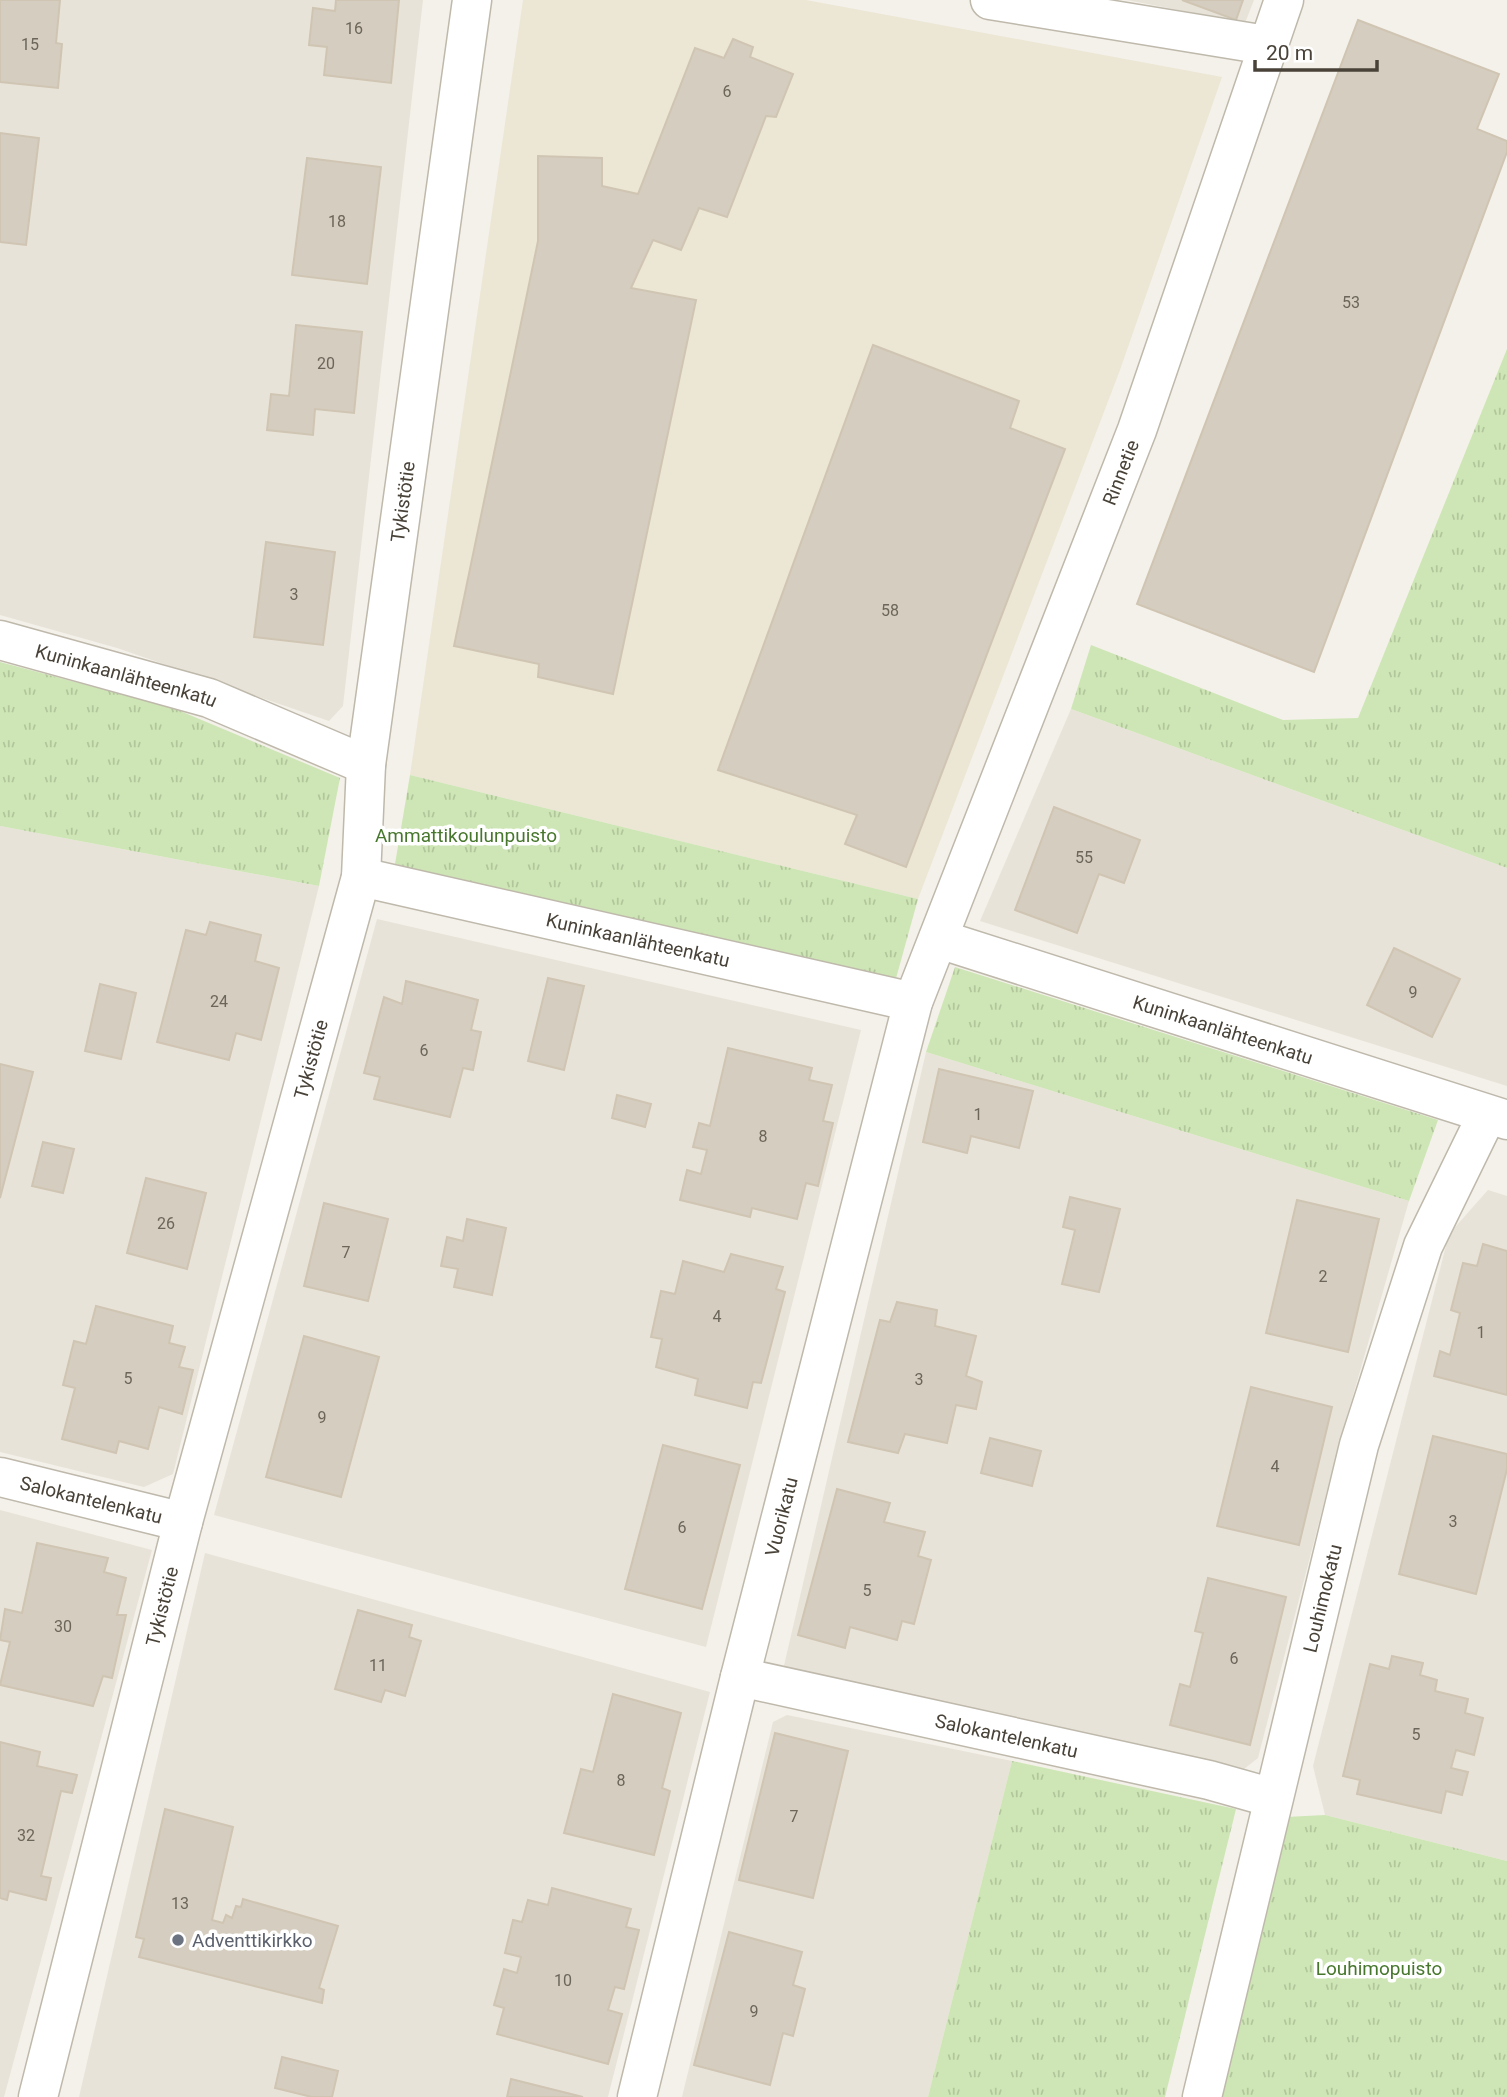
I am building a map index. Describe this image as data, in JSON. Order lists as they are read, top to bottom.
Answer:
{
  "streets": {
    "street": [
      "Rinnetie",
      "Tykistötie",
      "Kuninkaanlähteenkatu",
      "Salokantelenkatu",
      "Vuorikatu",
      "Louhimokatu"
    ]
  },
  "crossings": [
    ["Rinnetie", "Kuninkaanlähteenkatu"],
    ["Rinnetie", "Vuorikatu"],
    ["Tykistötie", "Kuninkaanlähteenkatu"],
    ["Tykistötie", "Salokantelenkatu"],
    ["Kuninkaanlähteenkatu", "Vuorikatu"],
    ["Kuninkaanlähteenkatu", "Louhimokatu"],
    ["Salokantelenkatu", "Vuorikatu"],
    ["Salokantelenkatu", "Louhimokatu"]
  ],
  "parks": ["Ammattikoulunpuisto", "Louhimopuisto"],
  "places": ["Adventtikirkko"],
  "house_numbers": [
    "16",
    "15",
    "6",
    "18",
    "53",
    "20",
    "3",
    "58",
    "55",
    "9",
    "24",
    "6",
    "1",
    "8",
    "26",
    "7",
    "2",
    "4",
    "1",
    "5",
    "3",
    "9",
    "4",
    "3",
    "6",
    "5",
    "30",
    "6",
    "11",
    "5",
    "8",
    "7",
    "32",
    "13",
    "10",
    "9"
  ],
  "scale_bar": "20 m"
}
